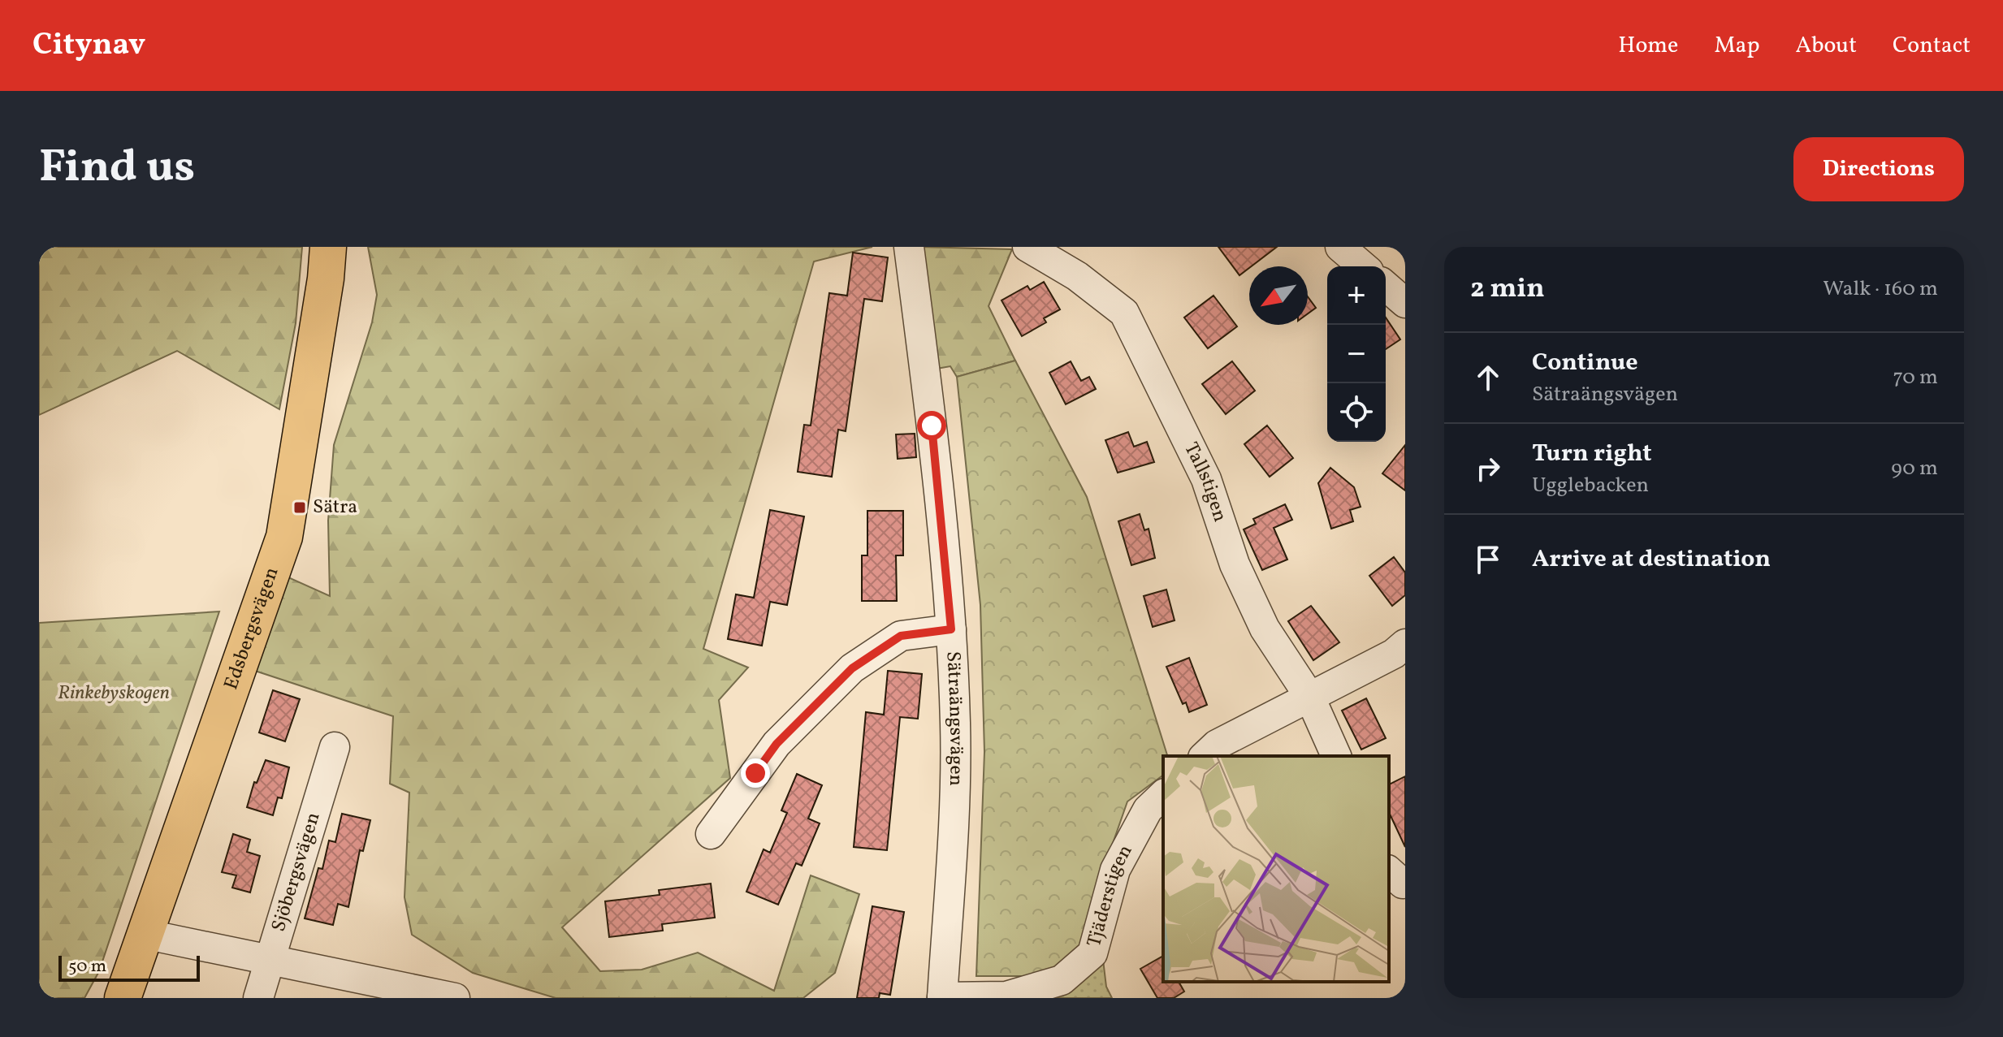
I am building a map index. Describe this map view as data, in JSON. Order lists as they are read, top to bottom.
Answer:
{
  "streets": {
    "main road": ["Edsbergsvägen"],
    "street": [
      "Tallstigen",
      "Sätraängsvägen",
      "Sjöbergsvägen",
      "Tjäderstigen"
    ]
  },
  "crossings": [
    ["Sätraängsvägen", "Tjäderstigen"]
  ],
  "parks": ["Rinkebyskogen"],
  "places": {
    "transit": ["Sätra"]
  },
  "scale_bar": "50 m",
  "north": "bottom left",
  "page": {
    "header": "Citynav",
    "nav": [
      "Home",
      "Map",
      "About",
      "Contact"
    ],
    "title": "Find us",
    "buttons": "Directions",
    "heading": ["2 min", "Walk · 160 m"],
    "map_buttons": ["+", "−"],
    "list": [
      ["Continue", "Sätraängsvägen", "70 m"],
      ["Turn right", "Ugglebacken", "90 m"],
      "Arrive at destination"
    ],
    "scale": "50 m"
  }
}
